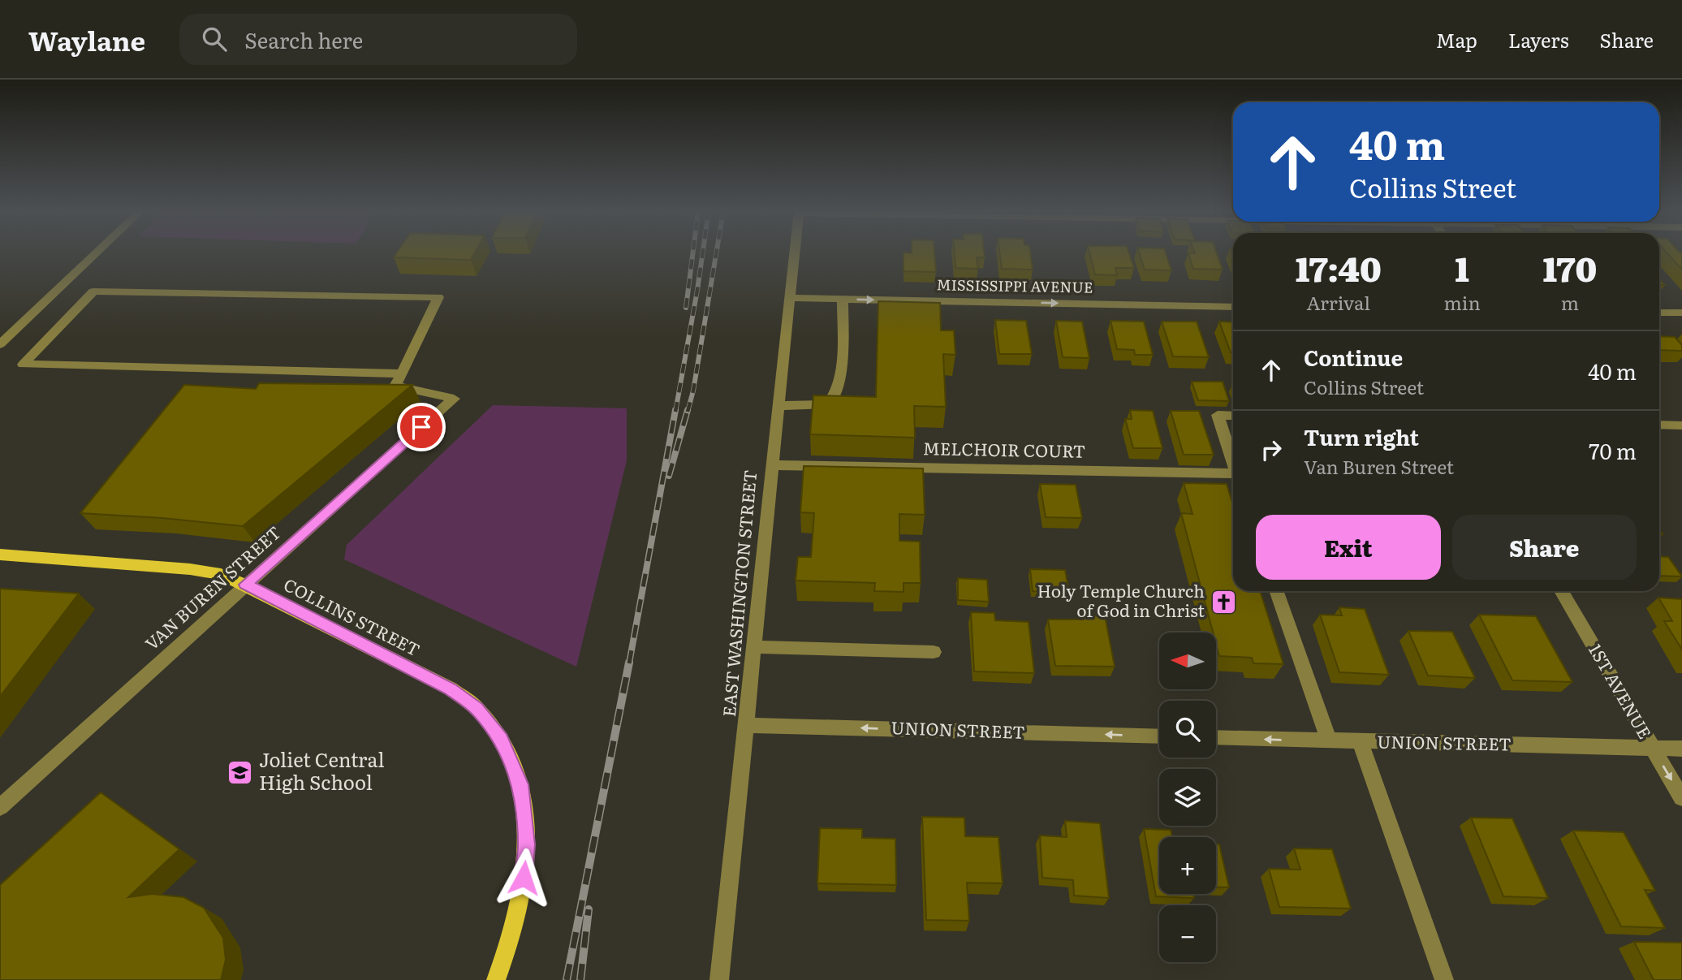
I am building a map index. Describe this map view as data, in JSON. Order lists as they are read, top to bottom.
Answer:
{
  "streets": {
    "main road": ["COLLINS STREET"],
    "street": [
      "MISSISSIPPI AVENUE",
      "MELCHOIR COURT",
      "VAN BUREN STREET",
      "EAST WASHINGTON STREET",
      "1ST AVENUE",
      "UNION STREET"
    ]
  },
  "crossings": [
    ["MISSISSIPPI AVENUE", "EAST WASHINGTON STREET"],
    ["MELCHOIR COURT", "EAST WASHINGTON STREET"],
    ["VAN BUREN STREET", "COLLINS STREET"],
    ["EAST WASHINGTON STREET", "UNION STREET"],
    ["1ST AVENUE", "UNION STREET"]
  ],
  "one_way": ["MISSISSIPPI AVENUE"],
  "places": {
    "church": ["Holy Temple Church of God in Christ"],
    "school or university": ["Joliet Central High School"]
  },
  "north": "left",
  "page": {
    "header": "Waylane",
    "search": "Search here",
    "nav": ["Map", "Layers", "Share"],
    "turn": ["40 m", "Collins Street"],
    "eta": [
      "17:40",
      "Arrival",
      "1",
      "min",
      "170",
      "m"
    ],
    "list": [
      {
        "name": "Continue",
        "note": "Collins Street",
        "value": "40 m"
      },
      {
        "name": "Turn right",
        "note": "Van Buren Street",
        "value": "70 m"
      }
    ],
    "buttons": ["Exit", "Share"],
    "map_buttons": ["+", "−"]
  }
}
